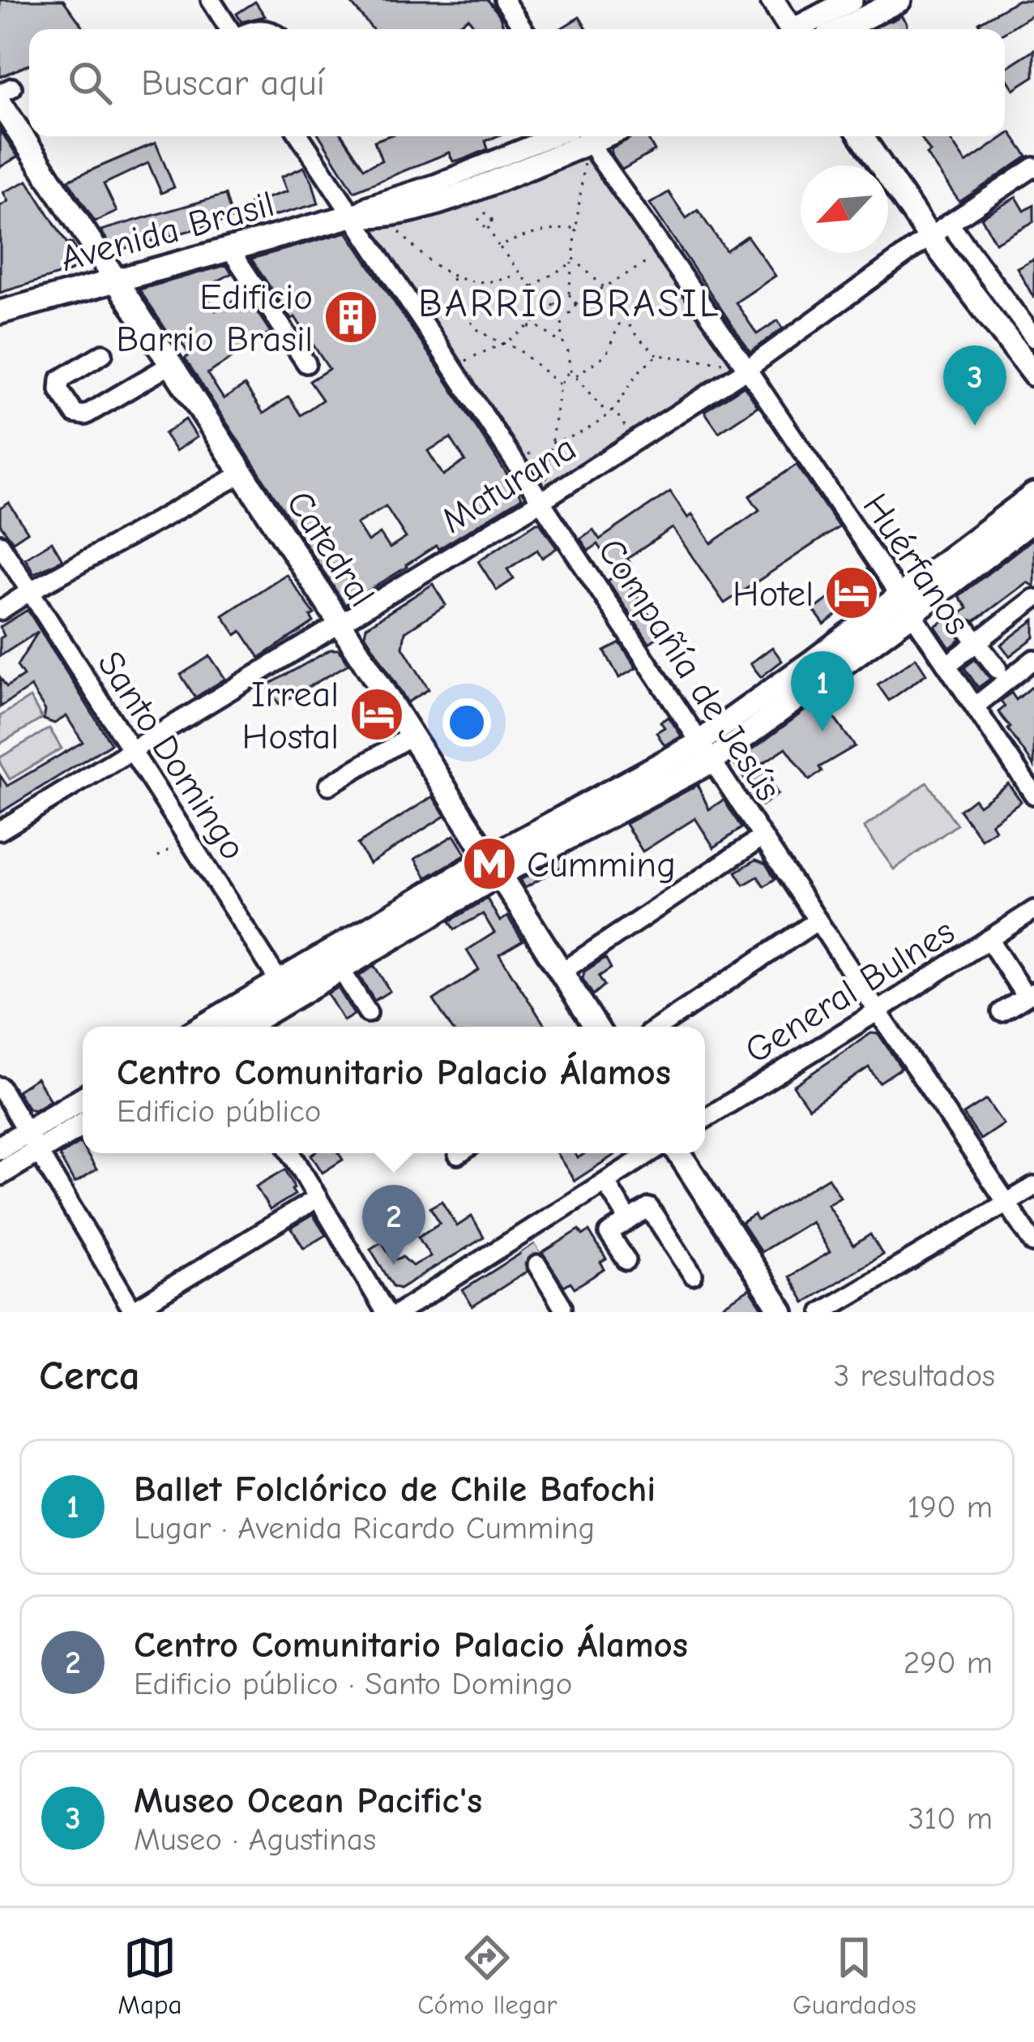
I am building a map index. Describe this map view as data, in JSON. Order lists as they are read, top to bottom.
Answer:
{
  "streets": {
    "main road": ["Avenida Brasil", "Catedral"],
    "street": [
      "Maturana",
      "Huérfanos",
      "Compañía de Jesús",
      "Santo Domingo",
      "General Bulnes"
    ]
  },
  "crossings": [
    ["Avenida Brasil", "Catedral"],
    ["Avenida Brasil", "Huérfanos"],
    ["Avenida Brasil", "Compañía de Jesús"],
    ["Maturana", "Catedral"],
    ["Maturana", "Huérfanos"],
    ["Maturana", "Compañía de Jesús"],
    ["Maturana", "Santo Domingo"],
    ["Compañía de Jesús", "General Bulnes"]
  ],
  "districts": ["BARRIO BRASIL"],
  "places": {
    "building": ["Edificio Barrio Brasil"],
    "hotel": ["Hotel", "Irreal Hostal"],
    "metro station": ["Cumming"]
  },
  "north": "bottom left",
  "page": {
    "search": "Buscar aquí",
    "pins": ["3", "1", "2"],
    "popup": ["Centro Comunitario Palacio Álamos", "Edificio público"],
    "heading": ["Cerca", "3 resultados"],
    "list": [
      {
        "mark": "1",
        "name": "Ballet Folclórico de Chile Bafochi",
        "note": "Lugar · Avenida Ricardo Cumming",
        "value": "190 m"
      },
      {
        "mark": "2",
        "name": "Centro Comunitario Palacio Álamos",
        "note": "Edificio público · Santo Domingo",
        "value": "290 m"
      },
      {
        "mark": "3",
        "name": "Museo Ocean Pacific's",
        "note": "Museo · Agustinas",
        "value": "310 m"
      }
    ],
    "nav": ["Mapa", "Cómo llegar", "Guardados"]
  }
}
